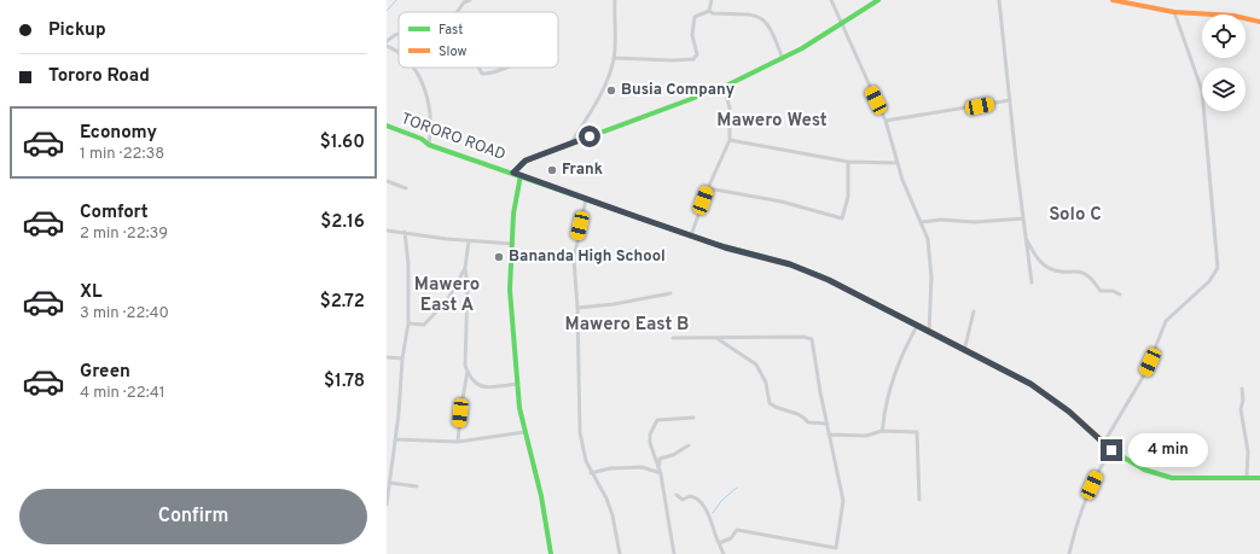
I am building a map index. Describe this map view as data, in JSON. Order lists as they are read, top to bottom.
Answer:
{
  "streets": {
    "main road": ["TORORO ROAD"]
  },
  "districts": [
    "Mawero West",
    "Solo C",
    "Mawero East A",
    "Mawero East B"
  ],
  "places": ["Busia Company", "Frank", "Bananda High School"],
  "legend": ["Fast", "Slow"],
  "page": {
    "banner": ["Pickup", "Tororo Road"],
    "list": [
      {
        "name": "Economy",
        "note": "1 min · 22:38",
        "value": "$1.60"
      },
      {
        "name": "Comfort",
        "note": "2 min · 22:39",
        "value": "$2.16"
      },
      {
        "name": "XL",
        "note": "3 min · 22:40",
        "value": "$2.72"
      },
      {
        "name": "Green",
        "note": "4 min · 22:41",
        "value": "$1.78"
      }
    ],
    "bubble": "4 min",
    "buttons": "Confirm"
  }
}
